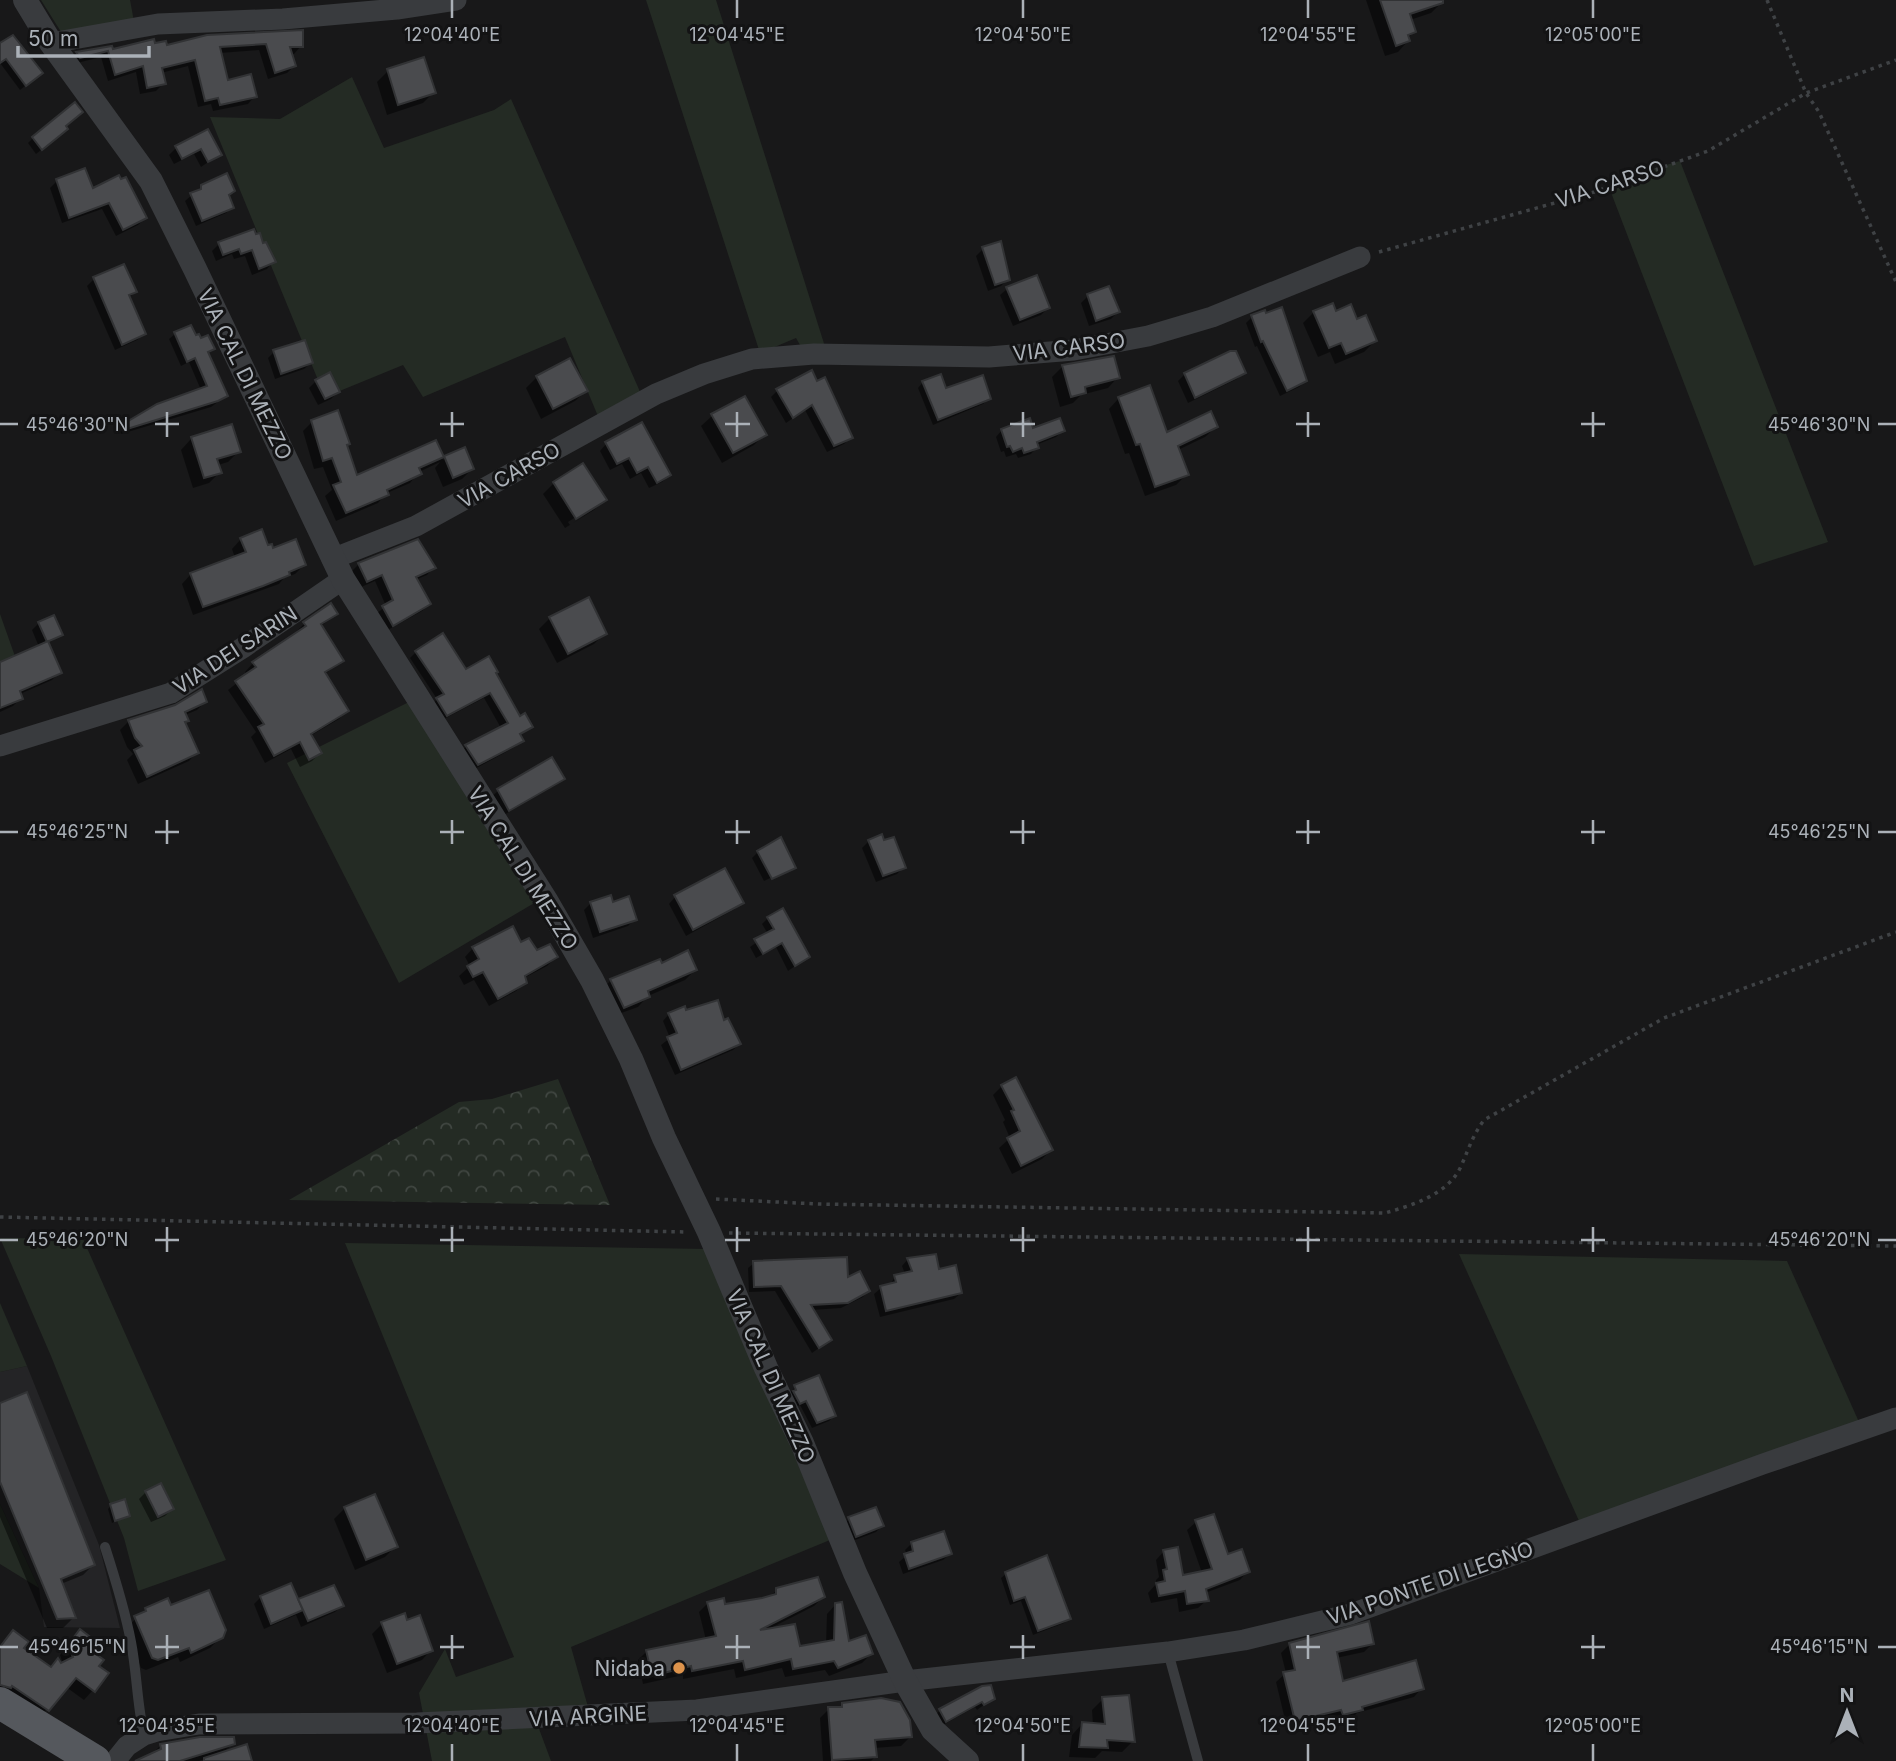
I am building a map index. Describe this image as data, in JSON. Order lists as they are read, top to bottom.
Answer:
{
  "streets": {
    "street": [
      "VIA CARSO",
      "VIA CAL DI MEZZO",
      "VIA DEI SARIN",
      "VIA PONTE DI LEGNO",
      "VIA ARGINE"
    ]
  },
  "crossings": [
    ["VIA CARSO", "VIA CAL DI MEZZO"],
    ["VIA CARSO", "VIA DEI SARIN"],
    ["VIA CAL DI MEZZO", "VIA DEI SARIN"],
    ["VIA CAL DI MEZZO", "VIA PONTE DI LEGNO"],
    ["VIA CAL DI MEZZO", "VIA ARGINE"],
    ["VIA PONTE DI LEGNO", "VIA ARGINE"]
  ],
  "places": ["Nidaba"],
  "scale_bar": "50 m",
  "north": "top",
  "coordinates": [
    "12°04'40\"E",
    "12°04'45\"E",
    "12°04'50\"E",
    "12°04'55\"E",
    "12°05'00\"E",
    "45°46'30\"N",
    "45°46'25\"N",
    "45°46'20\"N",
    "45°46'15\"N",
    "12°04'35\"E"
  ]
}
